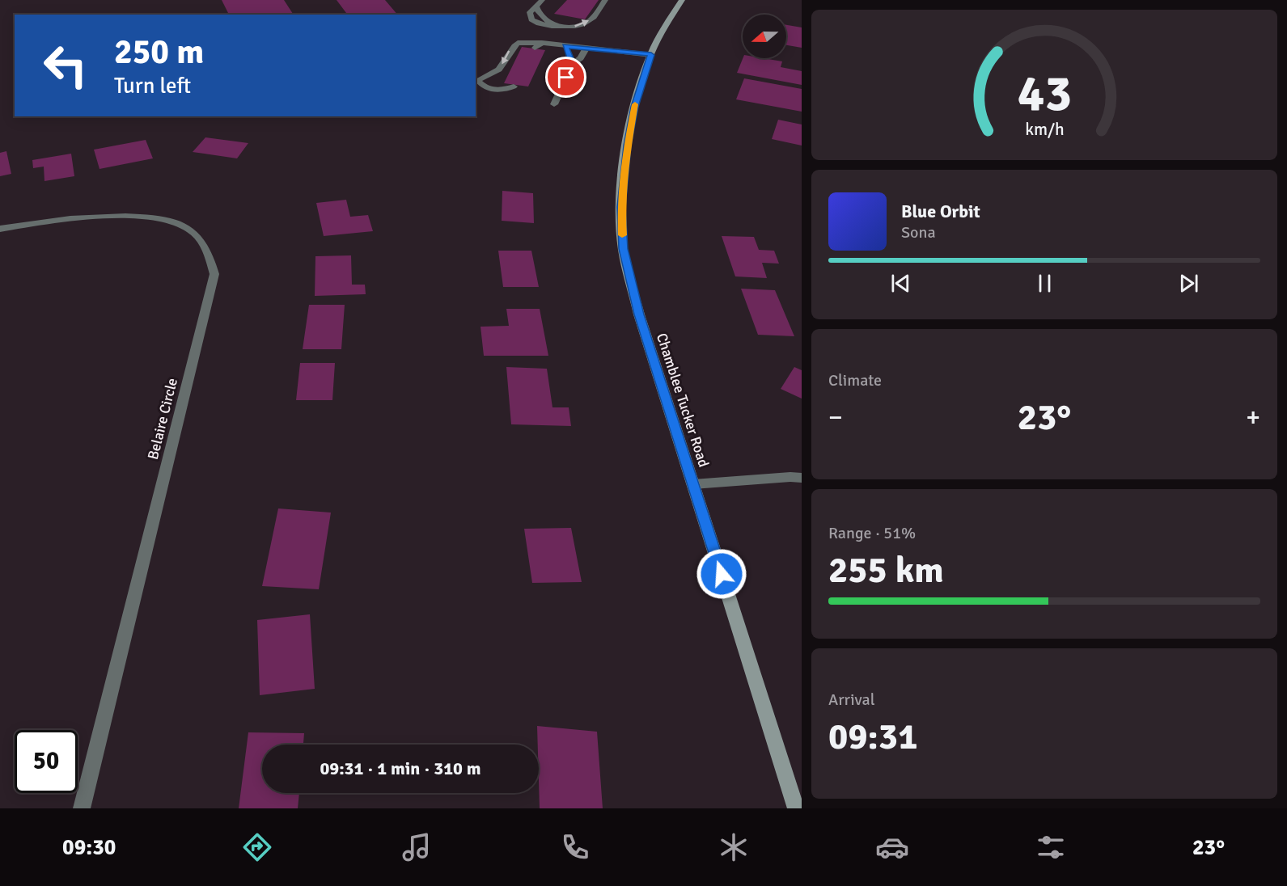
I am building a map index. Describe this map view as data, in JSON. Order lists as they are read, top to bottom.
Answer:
{
  "streets": {
    "main road": ["Chamblee Tucker Road"],
    "street": ["Belaire Circle"]
  },
  "north": "left",
  "page": {
    "turn": ["250 m", "Turn left"],
    "song": ["Blue Orbit", "Sona"],
    "tile": [
      "Climate",
      ["Range · 51%", "255 km"],
      ["Arrival", "09:31"]
    ],
    "heat": ["−", "23°", "+"],
    "limit": "50",
    "trip": "09:31 · 1 min · 310 m",
    "tabs": ["09:30", "23°"],
    "gauge": ["43", "km/h"]
  }
}
